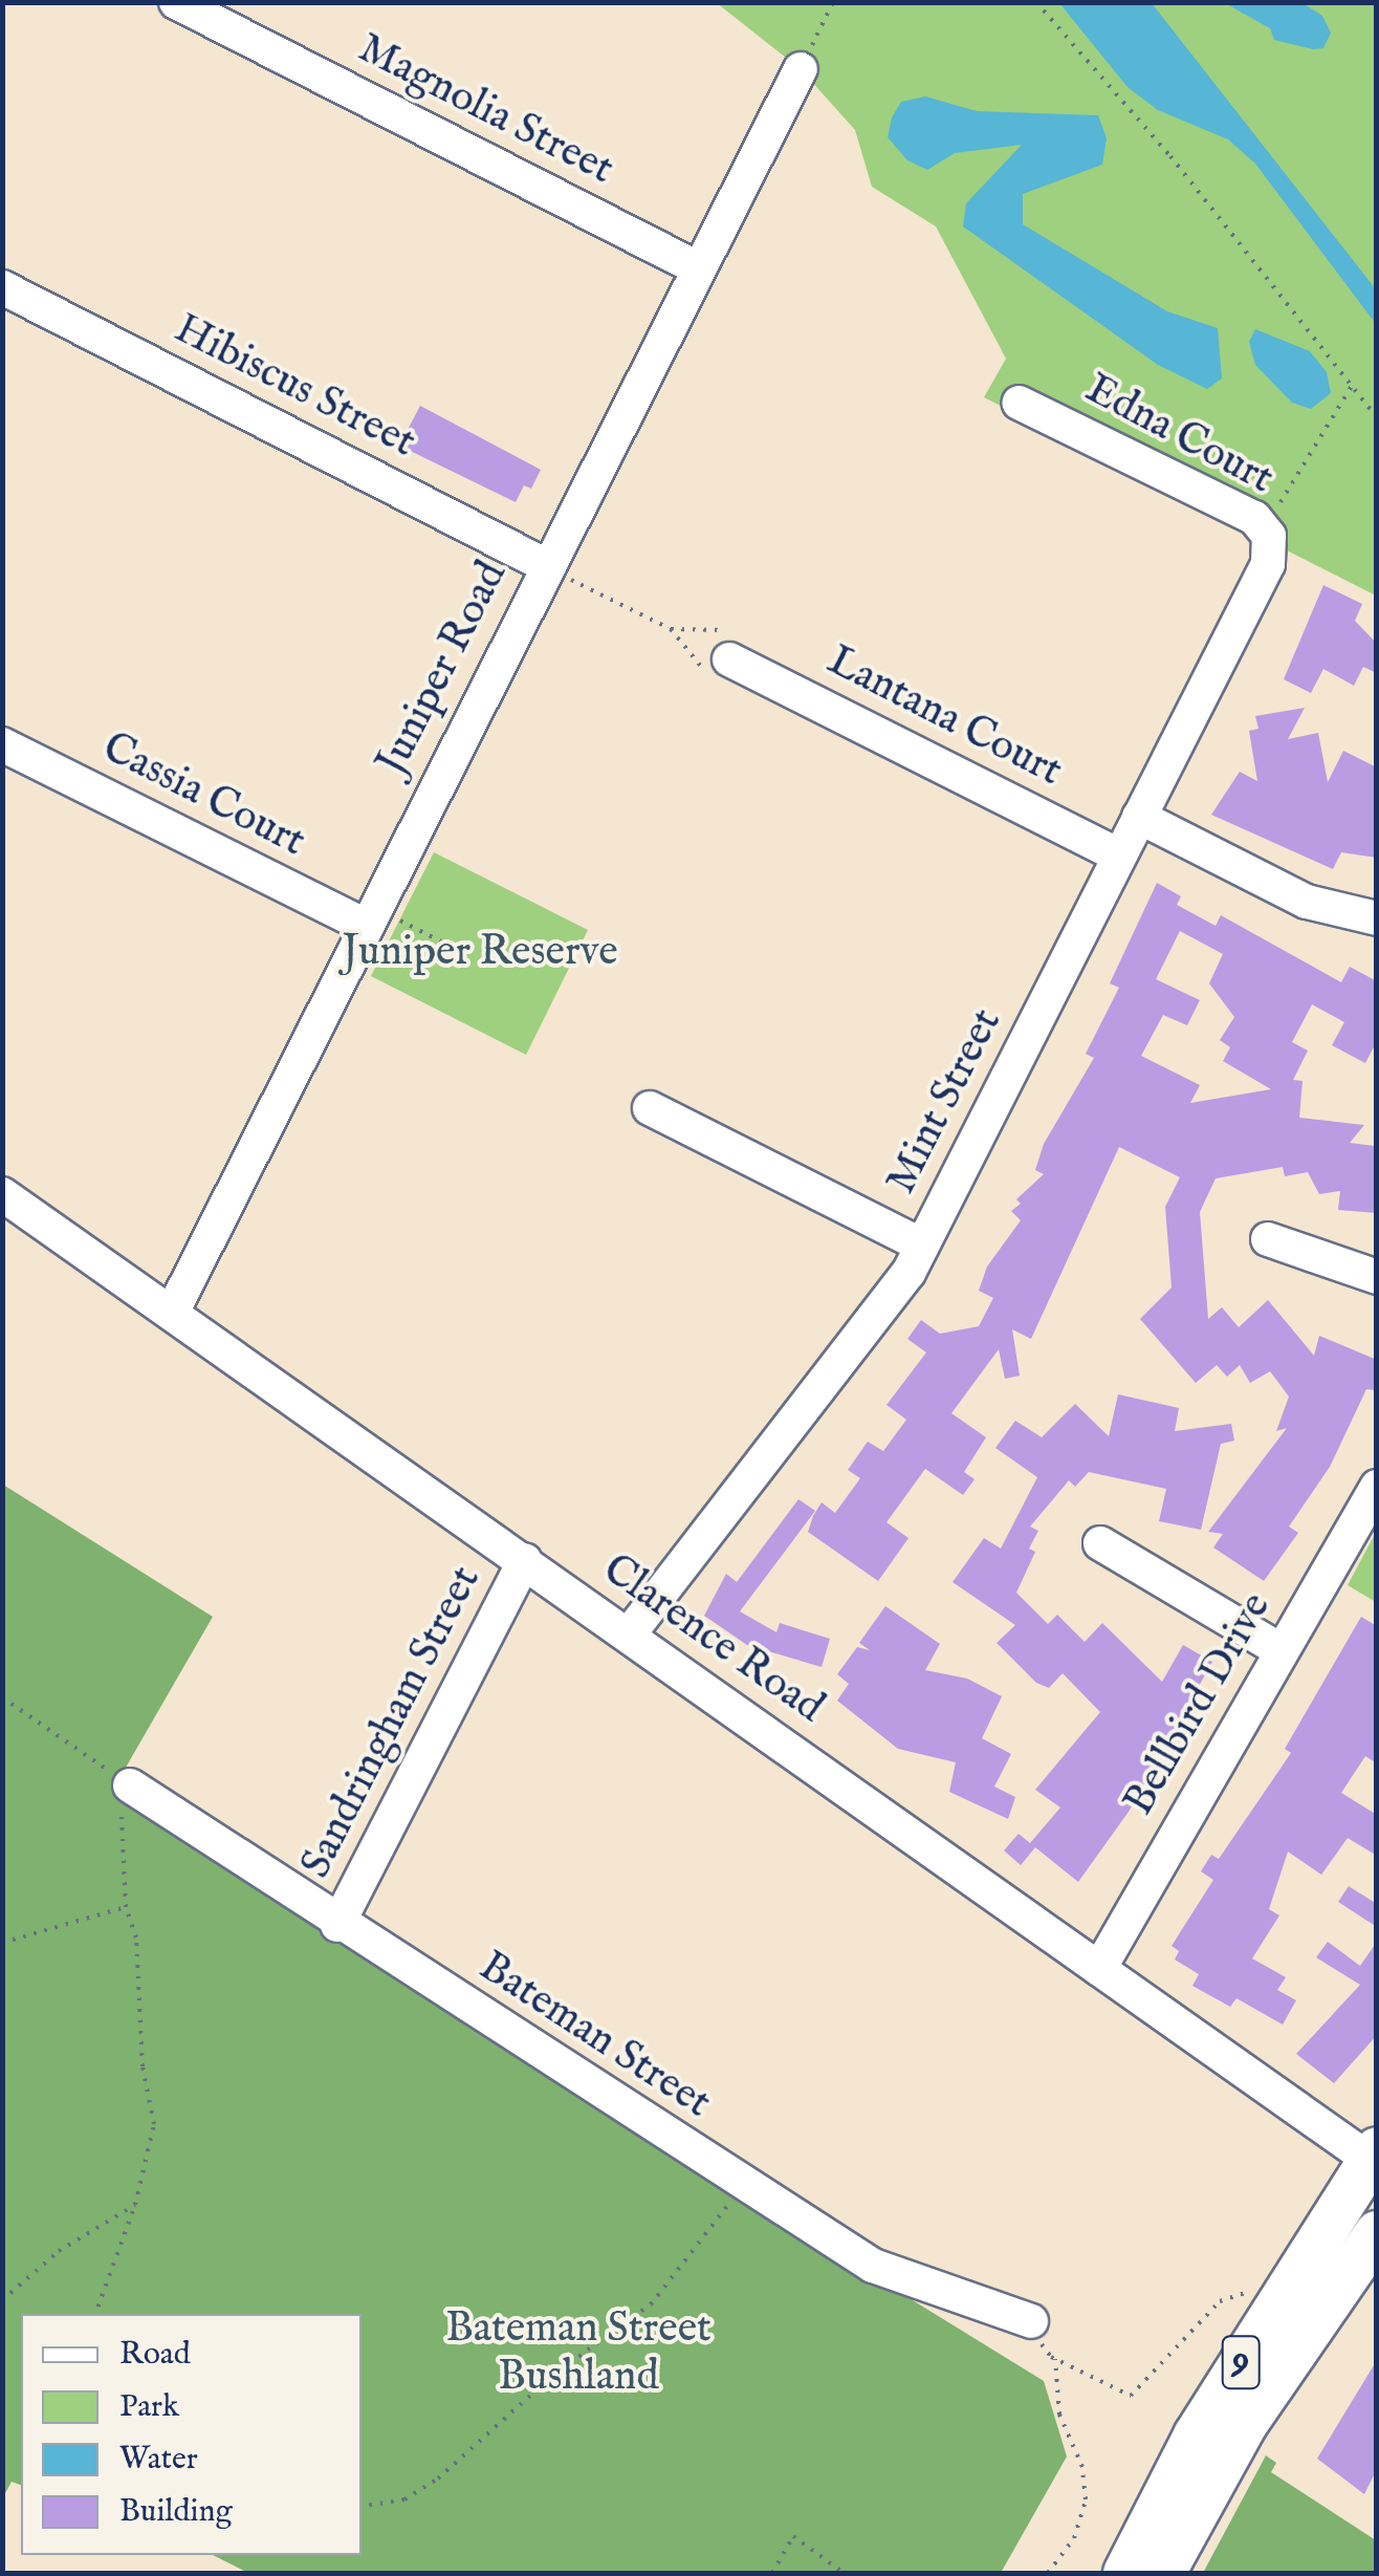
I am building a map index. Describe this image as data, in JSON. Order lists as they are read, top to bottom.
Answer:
{
  "streets": {
    "main road": ["9"],
    "street": [
      "Magnolia Street",
      "Hibiscus Street",
      "Edna Court",
      "Juniper Road",
      "Lantana Court",
      "Cassia Court",
      "Mint Street",
      "Clarence Road",
      "Bellbird Drive",
      "Sandringham Street",
      "Bateman Street"
    ]
  },
  "crossings": [
    ["Magnolia Street", "Juniper Road"],
    ["Hibiscus Street", "Juniper Road"],
    ["Edna Court", "Mint Street"],
    ["Juniper Road", "Cassia Court"],
    ["Juniper Road", "Clarence Road"],
    ["Lantana Court", "Mint Street"],
    ["Mint Street", "Clarence Road"],
    ["Clarence Road", "Bellbird Drive"],
    ["Clarence Road", "Sandringham Street"],
    ["Clarence Road", "9"],
    ["Sandringham Street", "Bateman Street"]
  ],
  "parks": ["Juniper Reserve", "Bateman Street Bushland"],
  "legend": [
    "Road",
    "Park",
    "Water",
    "Building"
  ]
}
